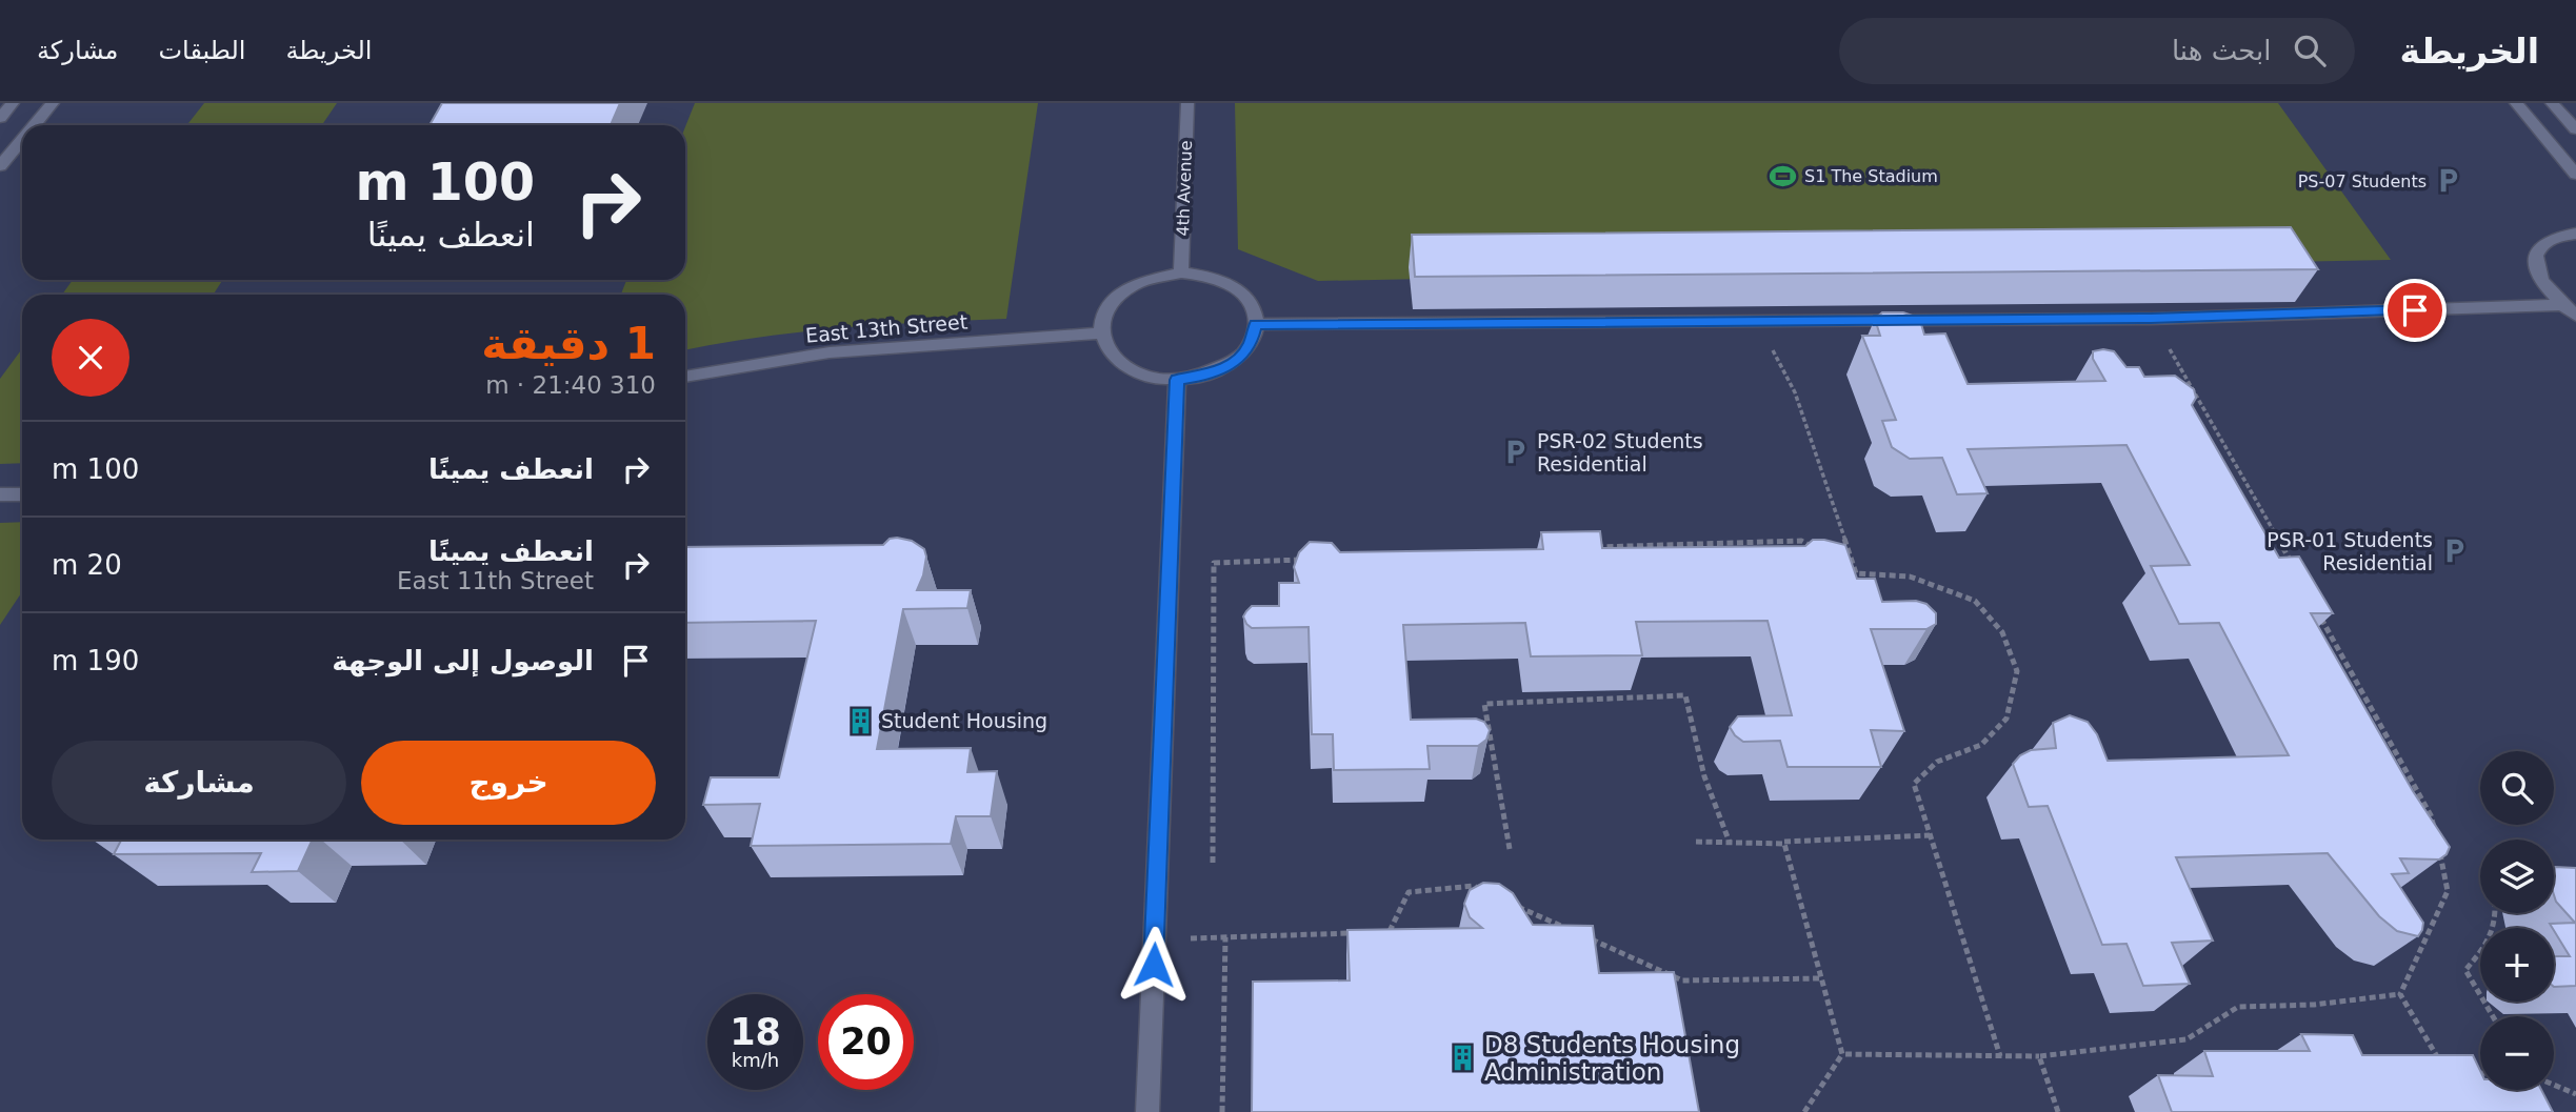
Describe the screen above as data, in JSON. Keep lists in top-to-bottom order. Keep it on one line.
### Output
{"streets":{"lane":["4th Avenue","East 13th Street"]},"crossings":[["4th Avenue","East 13th Street"]],"places":{"sports":["S1 The Stadium"],"parking":["PS-07 Students","PSR-02 Students Residential","PSR-01 Students Residential"],"building":["Student Housing","D8 Students Housing Administration"]},"page":{"header":"الخريطة","search":"ابحث هنا","nav":["الخريطة","الطبقات","مشاركة"],"turn":["100 m","انعطف يمينًا"],"heading":["1 دقيقة","310 m · 21:40"],"list":[{"name":"انعطف يمينًا","value":"100 m"},{"name":"انعطف يمينًا","note":"East 11th Street","value":"20 m"},{"name":"الوصول إلى الوجهة","value":"190 m"}],"buttons":["خروج","مشاركة"],"map_buttons":["+","−"],"speed":"18 km/h","limit":"20"}}
